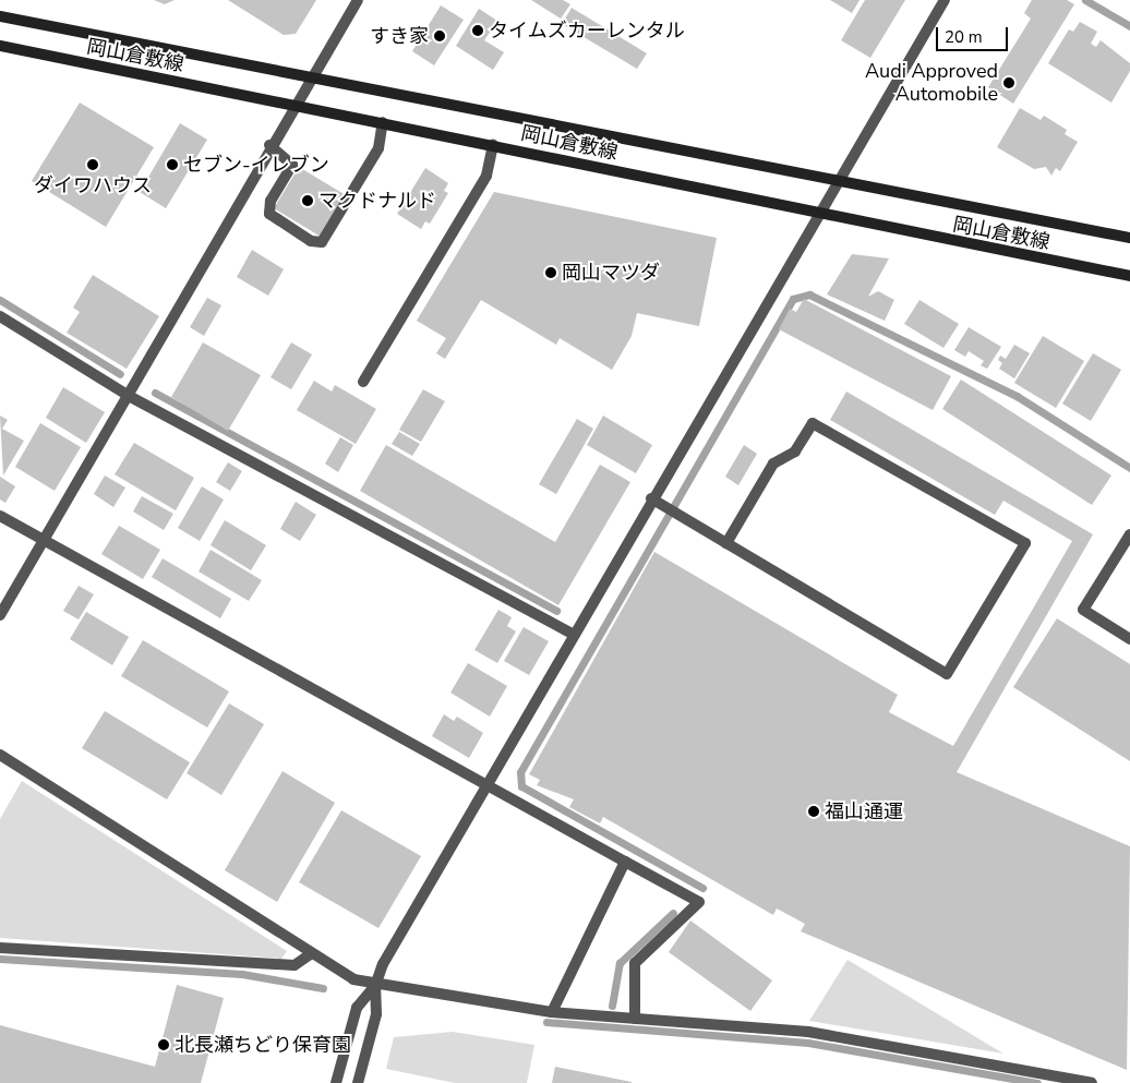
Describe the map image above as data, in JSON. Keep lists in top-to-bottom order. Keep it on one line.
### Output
{"streets":{"main road":["岡山倉敷線"]},"places":["タイムズカーレンタル","すき家","Audi Approved Automobile","ダイワハウス","セブン-イレブン","マクドナルド","岡山マツダ","福山通運","北長瀬ちどり保育園"],"scale_bar":"20 m"}
